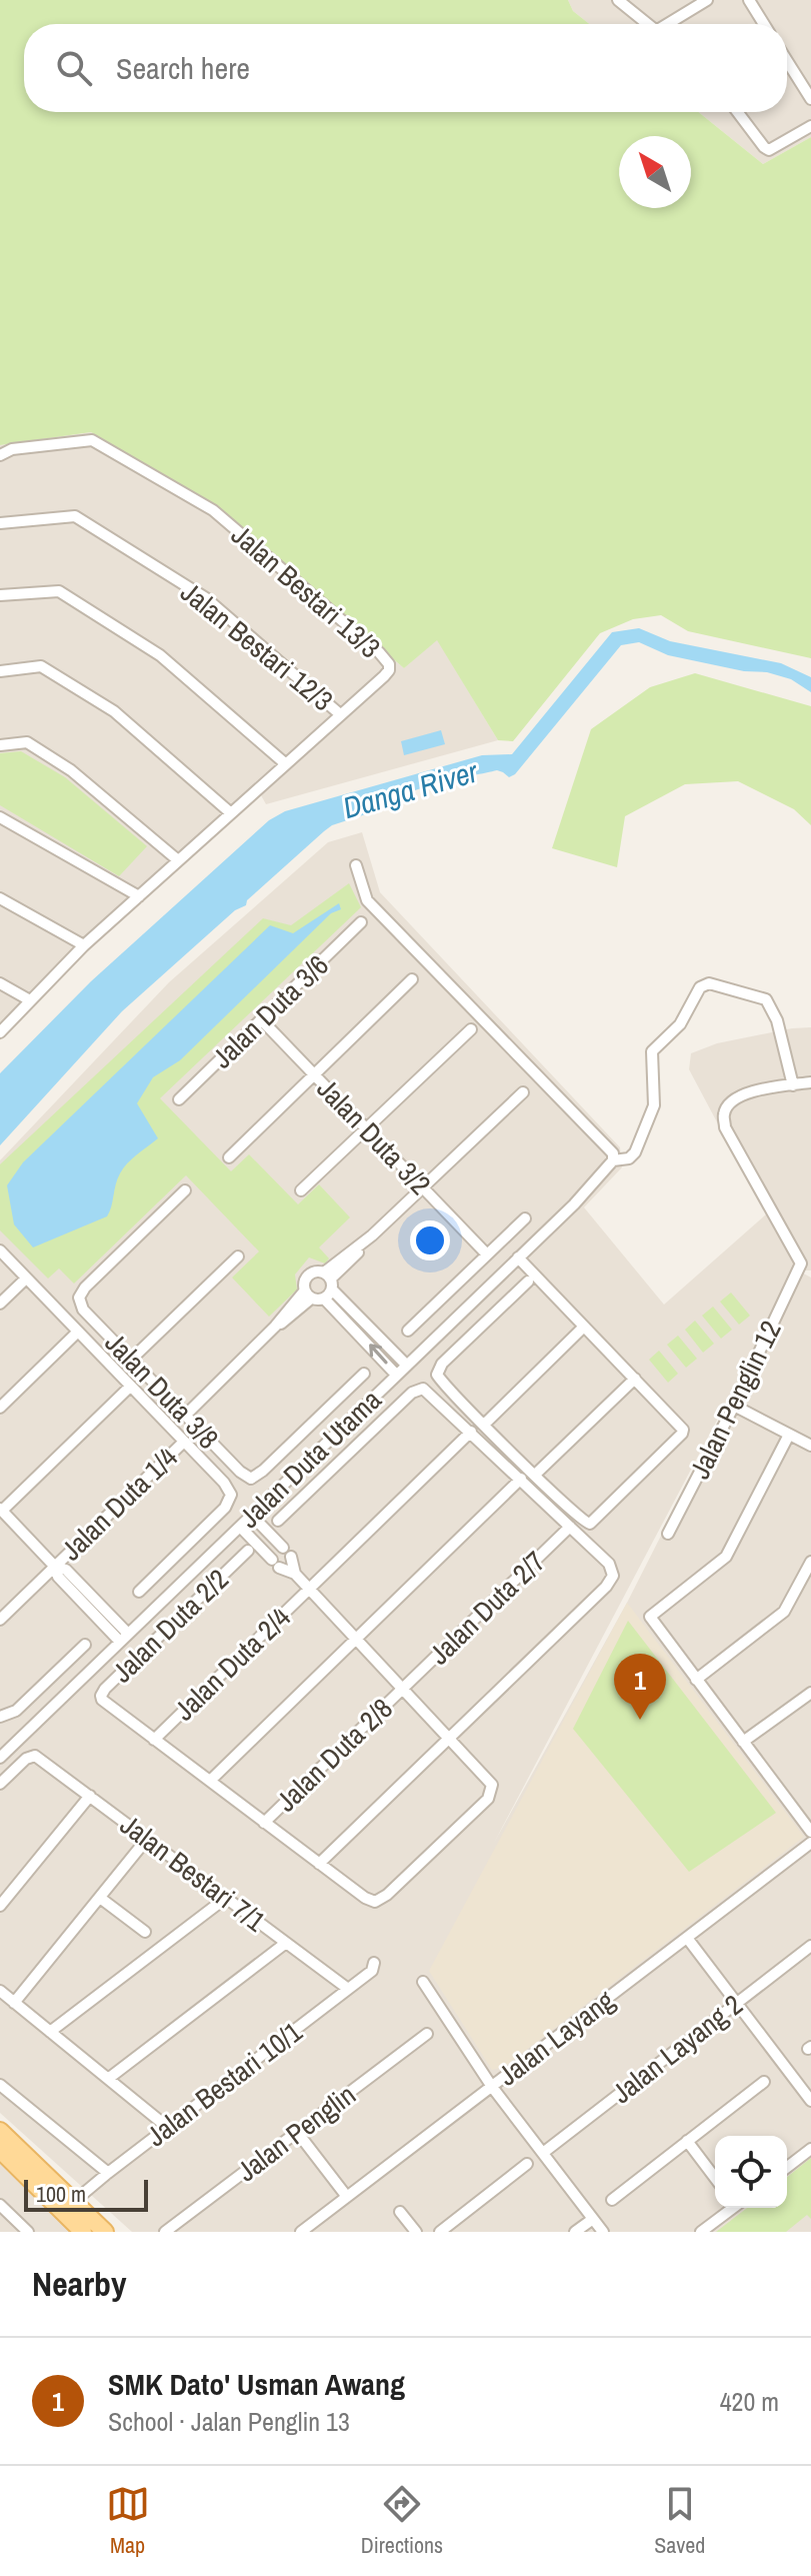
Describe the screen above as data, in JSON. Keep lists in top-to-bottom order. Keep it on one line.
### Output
{"streets":{"street":["Jalan Bestari 13/3","Jalan Bestari 12/3","Jalan Duta 3/6","Jalan Duta 3/2","Jalan Duta 3/8","Jalan Penglin 12","Jalan Duta Utama","Jalan Duta 1/4","Jalan Duta 2/7","Jalan Duta 2/2","Jalan Duta 2/4","Jalan Duta 2/8","Jalan Bestari 7/1","Jalan Layang","Jalan Layang 2","Jalan Bestari 10/1","Jalan Penglin"]},"crossings":[["Jalan Bestari 13/3","Jalan Bestari 12/3"],["Jalan Duta 3/6","Jalan Duta 3/2"],["Jalan Duta 2/7","Jalan Duta 2/8"],["Jalan Duta 2/2","Jalan Duta 2/4"],["Jalan Bestari 7/1","Jalan Bestari 10/1"]],"water":["Danga River"],"scale_bar":"100 m","north":"top left","page":{"search":"Search here","pins":"1","scale":"100 m","heading":"Nearby","list":[{"mark":"1","name":"SMK Dato' Usman Awang","note":"School · Jalan Penglin 13","value":"420 m"}],"nav":["Map","Directions","Saved"]}}
